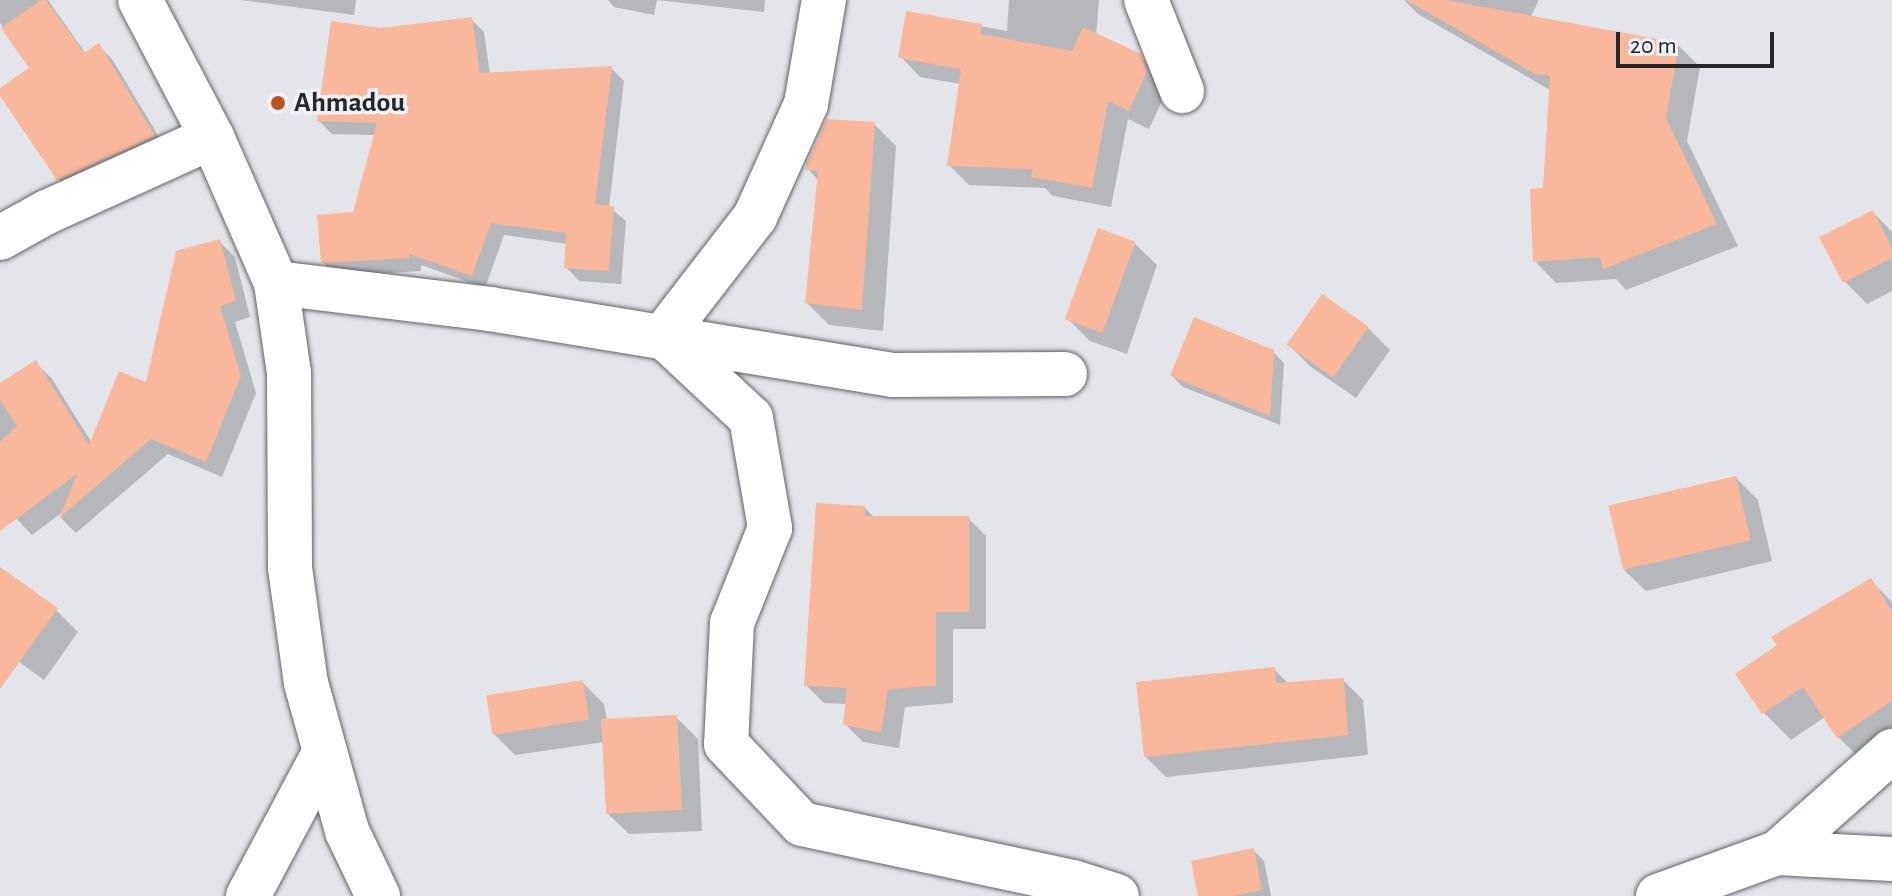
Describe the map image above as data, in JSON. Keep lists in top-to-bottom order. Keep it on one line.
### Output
{"places":["Ahmadou"],"scale_bar":"20 m"}
